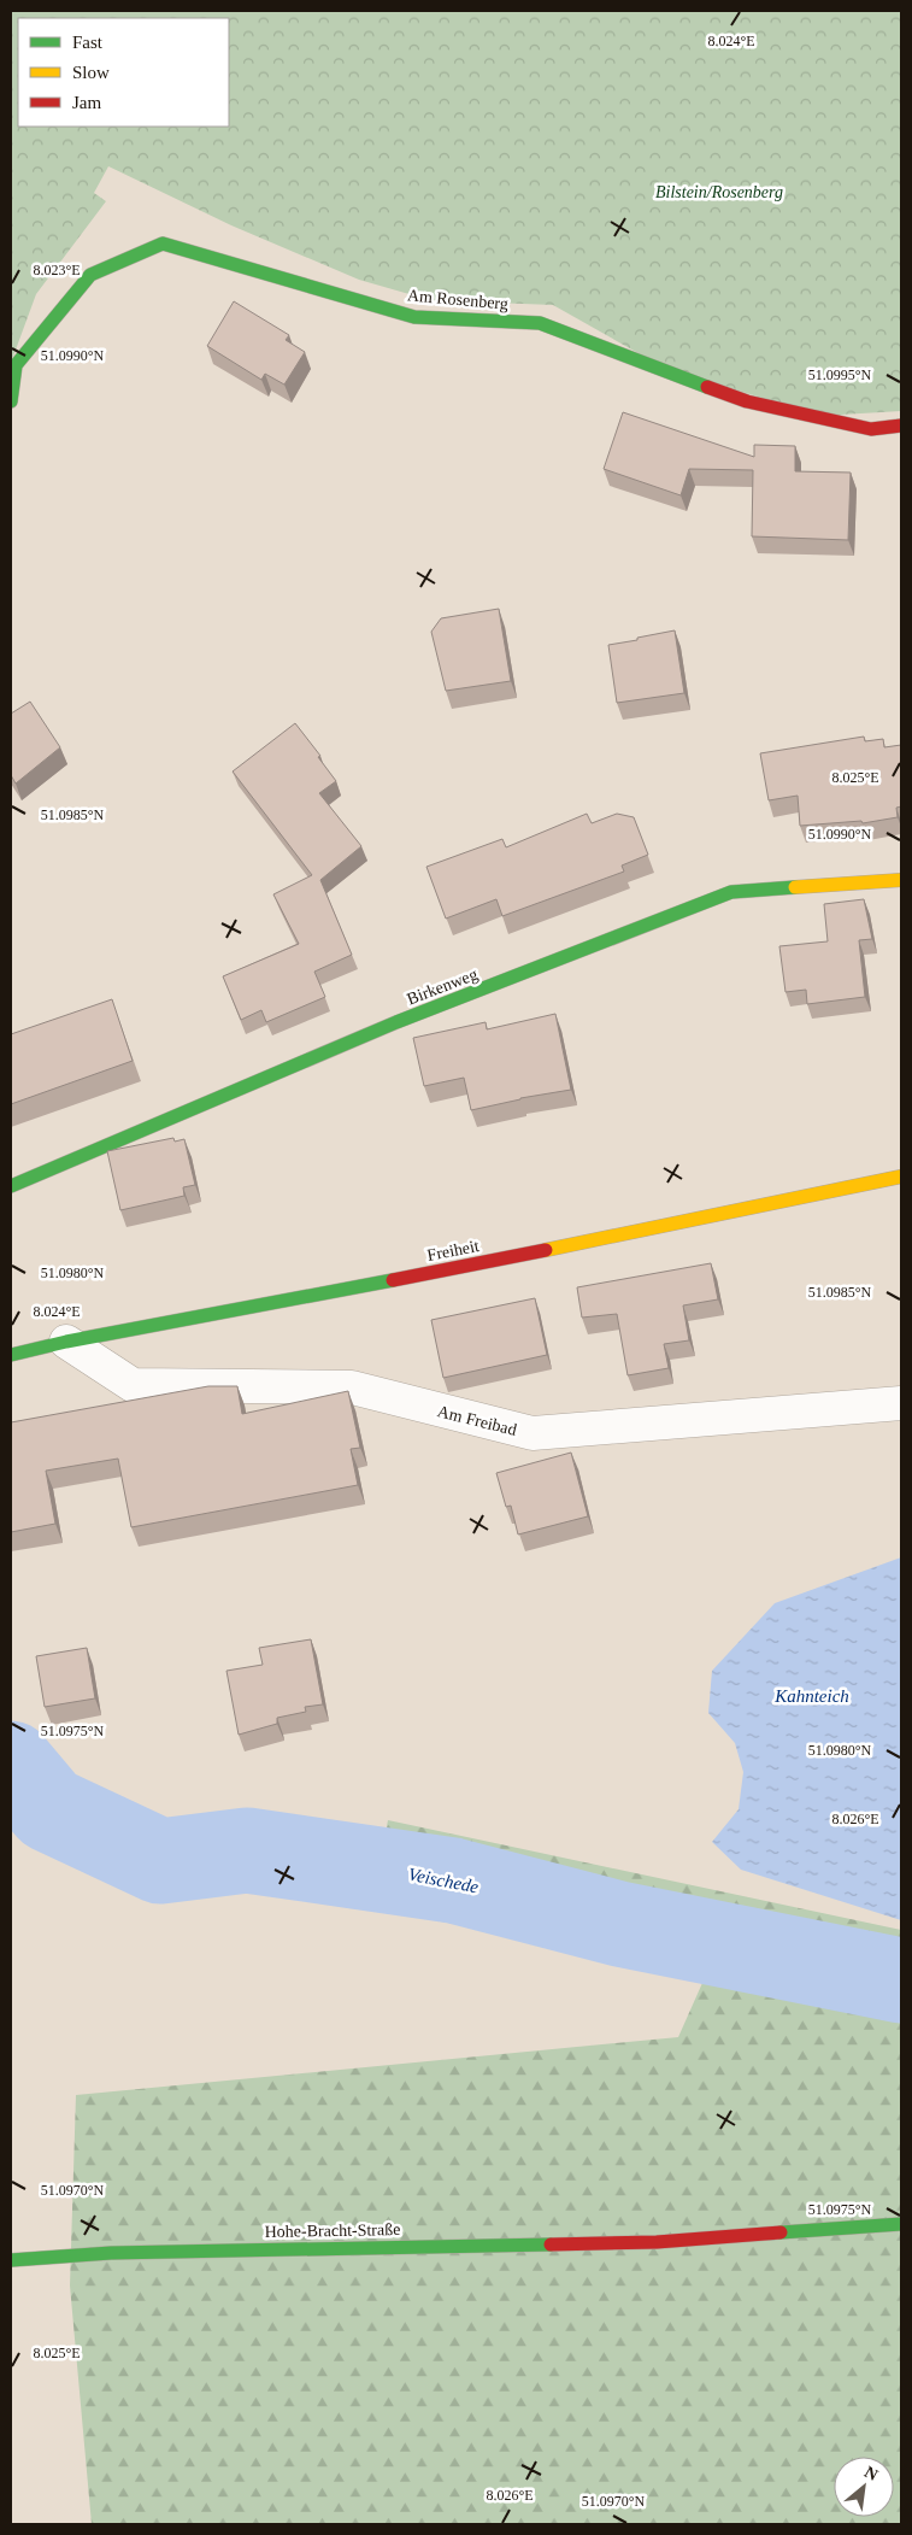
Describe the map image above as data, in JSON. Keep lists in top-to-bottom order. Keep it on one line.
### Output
{"streets":{"street":["Am Rosenberg","Birkenweg","Freiheit","Am Freibad","Hohe-Bracht-Straße"]},"crossings":[["Freiheit","Am Freibad"]],"water":["Kahnteich","Veischede"],"parks":["Bilstein/Rosenberg"],"legend":["Fast","Slow","Jam"],"north":"top right","coordinates":["8.024°E","8.023°E","51.0990°N","51.0995°N","8.025°E","51.0985°N","51.0980°N","51.0975°N","8.026°E","51.0970°N"]}
